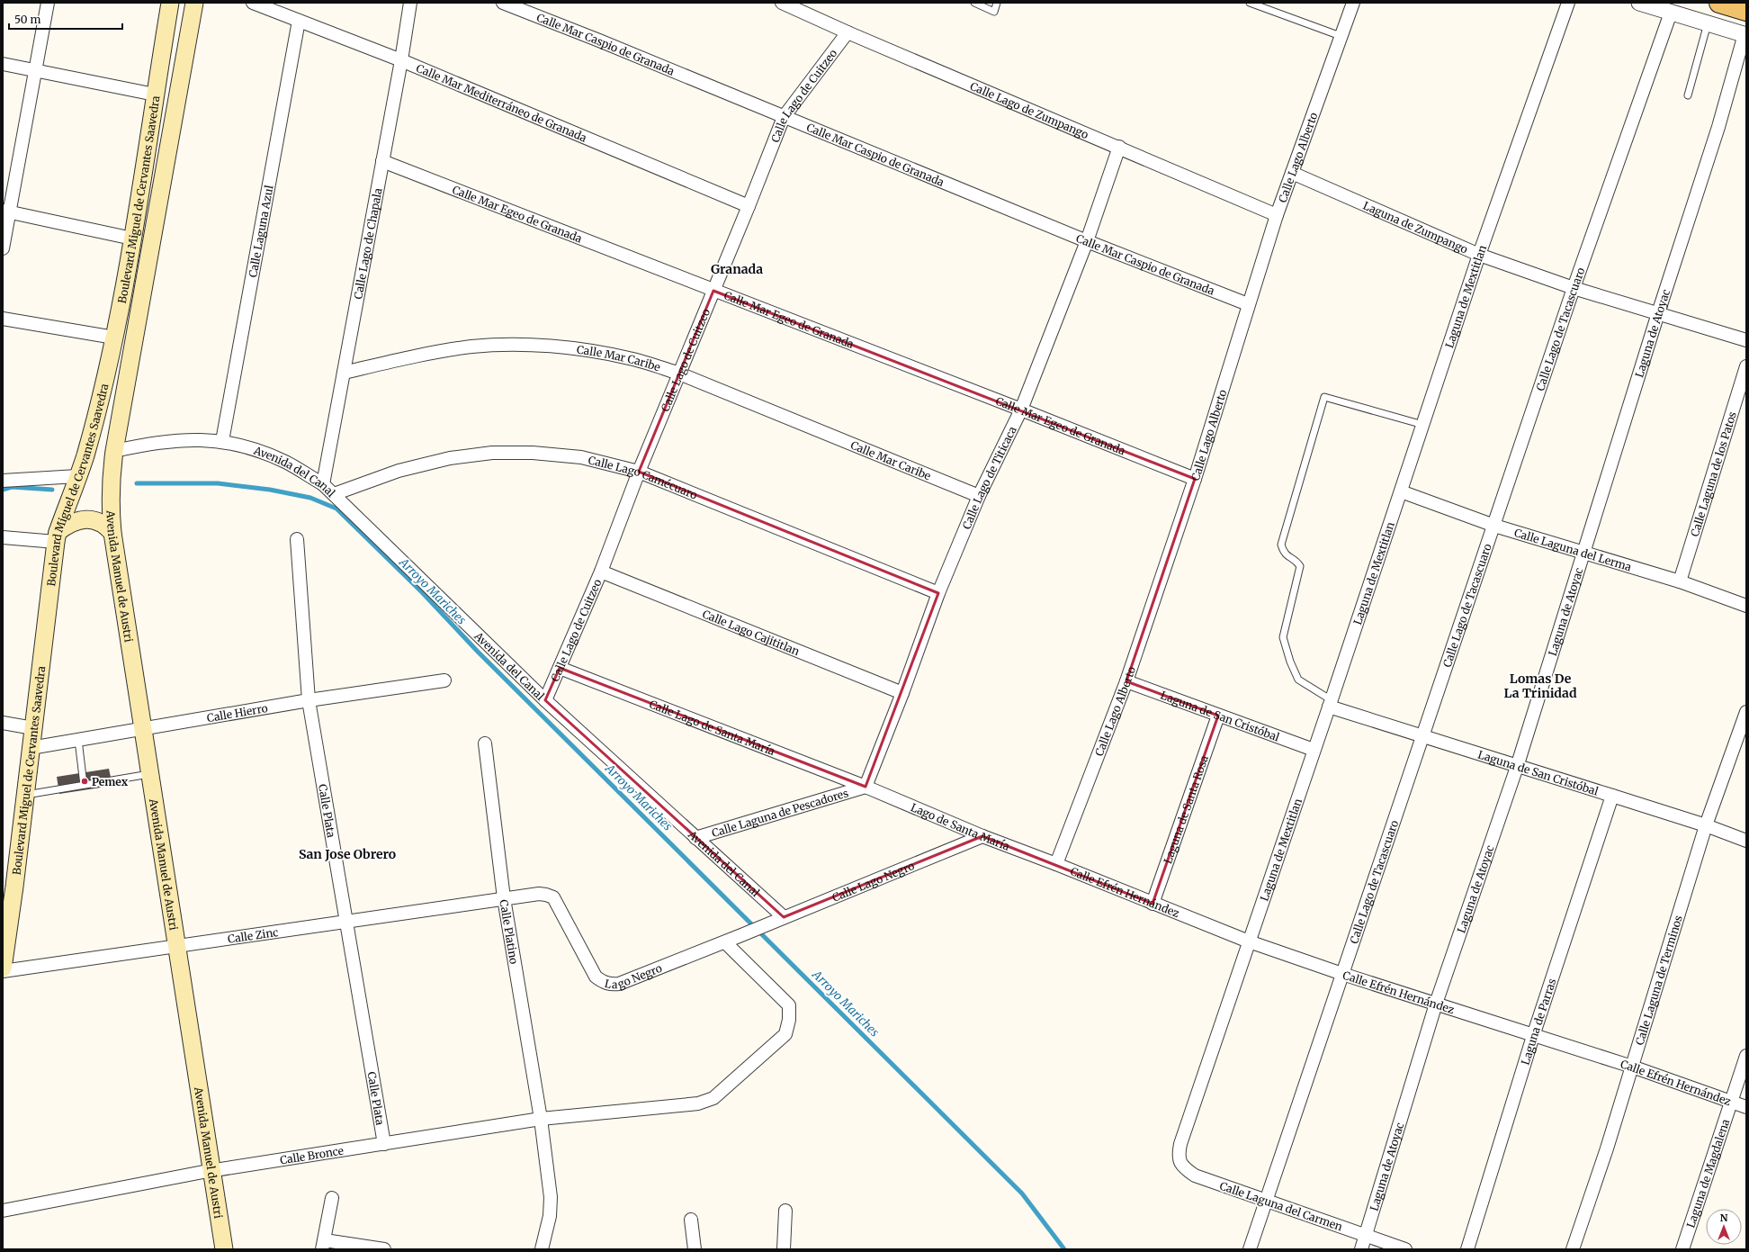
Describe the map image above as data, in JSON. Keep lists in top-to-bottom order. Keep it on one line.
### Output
{"streets":{"main road":["Boulevard Miguel de Cervantes Saavedra","Avenida Manuel de Austri"],"street":["Calle Mar Caspio de Granada","Calle Lago de Cuitzeo","Calle Mar Mediterráneo de Granada","Calle Lago de Zumpango","Calle Lago Alberto","Calle Mar Egeo de Granada","Laguna de Zumpango","Calle Laguna Azul","Calle Lago de Chapala","Laguna de Mextitlan","Calle Lago de Tacascuaro","Laguna de Atoyac","Calle Mar Caribe","Avenida del Canal","Calle Laguna de los Patos","Calle Lago de Titicaca","Calle Lago Camécuaro","Calle Laguna del Lerma","Calle Lago Cajititlan","Calle Hierro","Laguna de San Cristóbal","Calle Lago de Santa María","Laguna de Santa Rosa","Calle Plata","Calle Laguna de Pescadores","Lago de Santa María","Calle Lago Negro","Calle Efrén Hernández","Calle Platino","Calle Zinc","Lago Negro","Calle Laguna de Terminos","Laguna de Parras","Calle Bronce","Laguna de Magdalena","Calle Laguna del Carmen"]},"crossings":[["Calle Mar Caspio de Granada","Calle Lago de Cuitzeo"],["Calle Mar Caspio de Granada","Calle Lago Alberto"],["Calle Mar Caspio de Granada","Calle Lago de Titicaca"],["Calle Lago de Cuitzeo","Calle Mar Mediterráneo de Granada"],["Calle Lago de Cuitzeo","Calle Lago de Zumpango"],["Calle Lago de Cuitzeo","Calle Mar Egeo de Granada"],["Calle Lago de Cuitzeo","Calle Mar Caribe"],["Calle Lago de Cuitzeo","Avenida del Canal"],["Calle Lago de Cuitzeo","Calle Lago Camécuaro"],["Calle Lago de Cuitzeo","Calle Lago Cajititlan"],["Calle Lago de Cuitzeo","Calle Lago de Santa María"],["Calle Mar Mediterráneo de Granada","Calle Laguna Azul"],["Calle Mar Mediterráneo de Granada","Calle Lago de Chapala"],["Calle Lago de Zumpango","Calle Lago Alberto"],["Calle Lago de Zumpango","Calle Lago de Titicaca"],["Calle Lago Alberto","Calle Mar Egeo de Granada"],["Calle Lago Alberto","Laguna de Zumpango"],["Calle Lago Alberto","Laguna de San Cristóbal"],["Calle Lago Alberto","Lago de Santa María"],["Calle Lago Alberto","Calle Efrén Hernández"],["Boulevard Miguel de Cervantes Saavedra","Avenida del Canal"],["Boulevard Miguel de Cervantes Saavedra","Avenida Manuel de Austri"],["Boulevard Miguel de Cervantes Saavedra","Calle Hierro"],["Calle Mar Egeo de Granada","Calle Lago de Chapala"],["Calle Mar Egeo de Granada","Calle Lago de Titicaca"],["Laguna de Zumpango","Laguna de Mextitlan"],["Laguna de Zumpango","Calle Lago de Tacascuaro"],["Laguna de Zumpango","Laguna de Atoyac"],["Calle Laguna Azul","Avenida del Canal"],["Calle Lago de Chapala","Calle Mar Caribe"],["Calle Lago de Chapala","Avenida del Canal"],["Laguna de Mextitlan","Calle Laguna del Lerma"],["Laguna de Mextitlan","Laguna de San Cristóbal"],["Laguna de Mextitlan","Calle Efrén Hernández"],["Laguna de Mextitlan","Calle Laguna del Carmen"],["Calle Lago de Tacascuaro","Calle Laguna del Lerma"],["Calle Lago de Tacascuaro","Laguna de San Cristóbal"],["Calle Lago de Tacascuaro","Calle Efrén Hernández"],["Calle Lago de Tacascuaro","Calle Laguna del Carmen"],["Laguna de Atoyac","Calle Laguna del Lerma"],["Laguna de Atoyac","Laguna de San Cristóbal"],["Laguna de Atoyac","Calle Efrén Hernández"],["Laguna de Atoyac","Calle Laguna del Carmen"],["Calle Mar Caribe","Calle Lago de Titicaca"],["Avenida del Canal","Calle Lago Camécuaro"],["Avenida del Canal","Calle Laguna de Pescadores"],["Avenida del Canal","Calle Lago Negro"],["Calle Laguna de los Patos","Calle Laguna del Lerma"],["Calle Lago de Titicaca","Calle Lago Camécuaro"],["Calle Lago de Titicaca","Calle Lago Cajititlan"],["Calle Lago de Titicaca","Calle Lago de Santa María"],["Calle Lago de Titicaca","Calle Laguna de Pescadores"],["Calle Lago de Titicaca","Lago de Santa María"],["Avenida Manuel de Austri","Calle Hierro"],["Avenida Manuel de Austri","Calle Zinc"],["Avenida Manuel de Austri","Calle Bronce"],["Calle Hierro","Calle Plata"],["Laguna de San Cristóbal","Laguna de Santa Rosa"],["Laguna de San Cristóbal","Calle Laguna de Terminos"],["Laguna de San Cristóbal","Laguna de Parras"],["Calle Lago de Santa María","Calle Laguna de Pescadores"],["Calle Lago de Santa María","Lago de Santa María"],["Laguna de Santa Rosa","Calle Efrén Hernández"],["Calle Plata","Calle Zinc"],["Calle Plata","Calle Bronce"],["Calle Laguna de Pescadores","Lago de Santa María"],["Lago de Santa María","Calle Lago Negro"],["Lago de Santa María","Calle Efrén Hernández"],["Calle Lago Negro","Lago Negro"],["Calle Efrén Hernández","Calle Laguna de Terminos"],["Calle Efrén Hernández","Laguna de Parras"],["Calle Efrén Hernández","Laguna de Magdalena"],["Calle Platino","Calle Zinc"],["Calle Platino","Lago Negro"],["Calle Platino","Calle Bronce"],["Calle Zinc","Lago Negro"],["Lago Negro","Calle Bronce"]],"districts":["Granada","Lomas De La Trinidad","San Jose Obrero"],"water":["Arroyo Mariches"],"places":["Pemex"],"scale_bar":"50 m","north":"top"}
